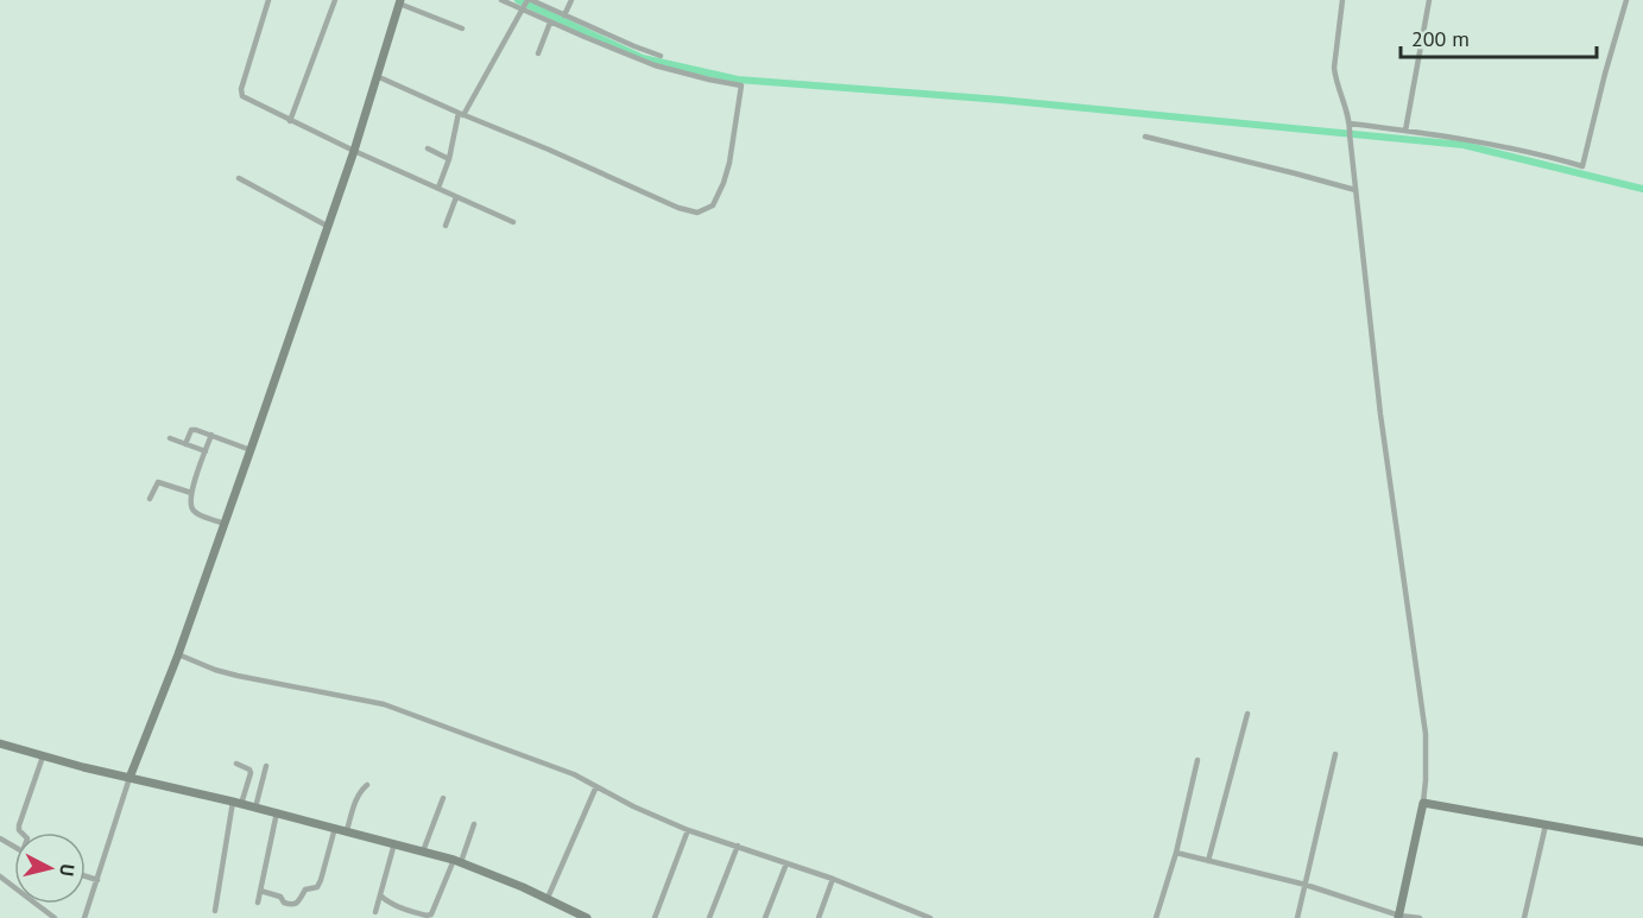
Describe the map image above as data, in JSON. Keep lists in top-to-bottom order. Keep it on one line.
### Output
{"scale_bar":"200 m","north":"right"}
